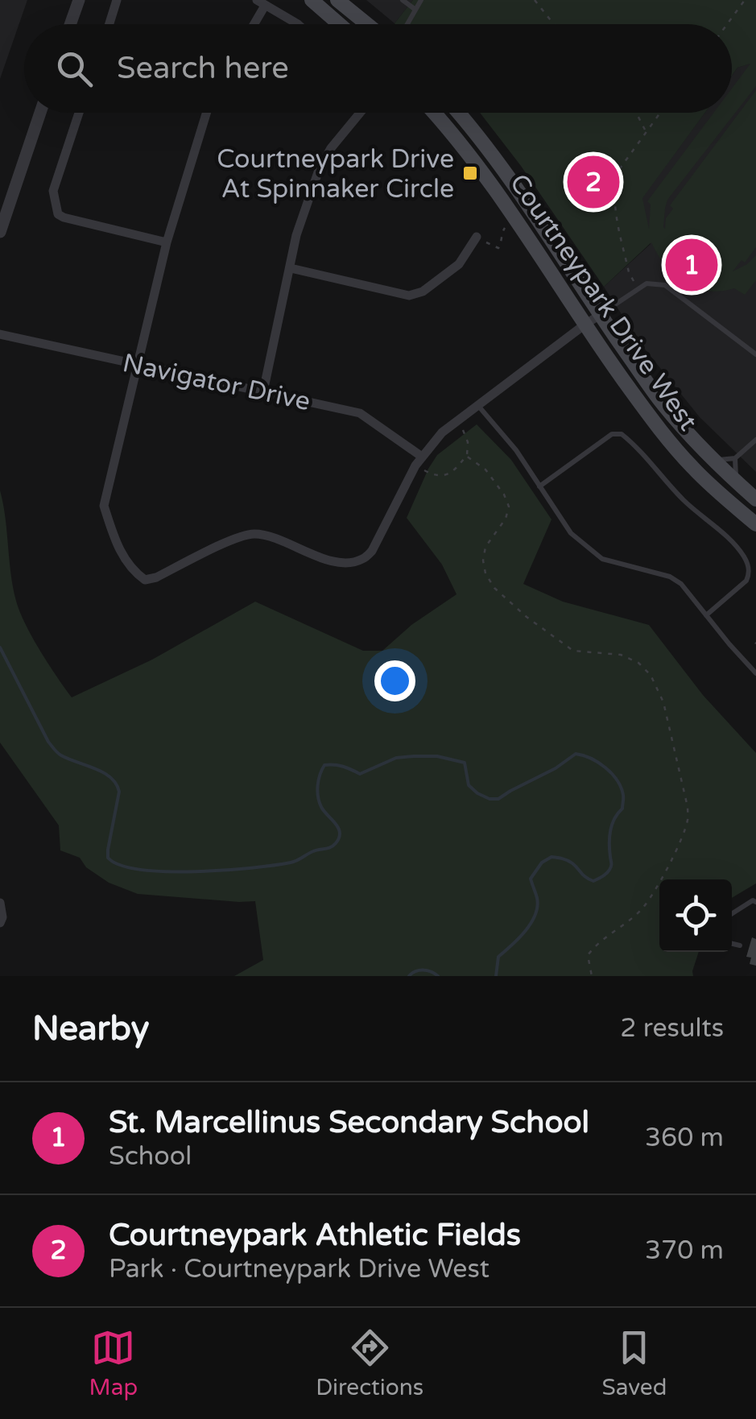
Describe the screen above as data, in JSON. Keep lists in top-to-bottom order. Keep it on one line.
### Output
{"streets":{"main road":["Courtneypark Drive West"],"street":["Navigator Drive"]},"places":{"transit":["Courtneypark Drive At Spinnaker Circle"]},"page":{"search":"Search here","pins":["2","1"],"heading":["Nearby","2 results"],"list":[{"mark":"1","name":"St. Marcellinus Secondary School","note":"School","value":"360 m"},{"mark":"2","name":"Courtneypark Athletic Fields","note":"Park · Courtneypark Drive West","value":"370 m"}],"nav":["Map","Directions","Saved"]}}
